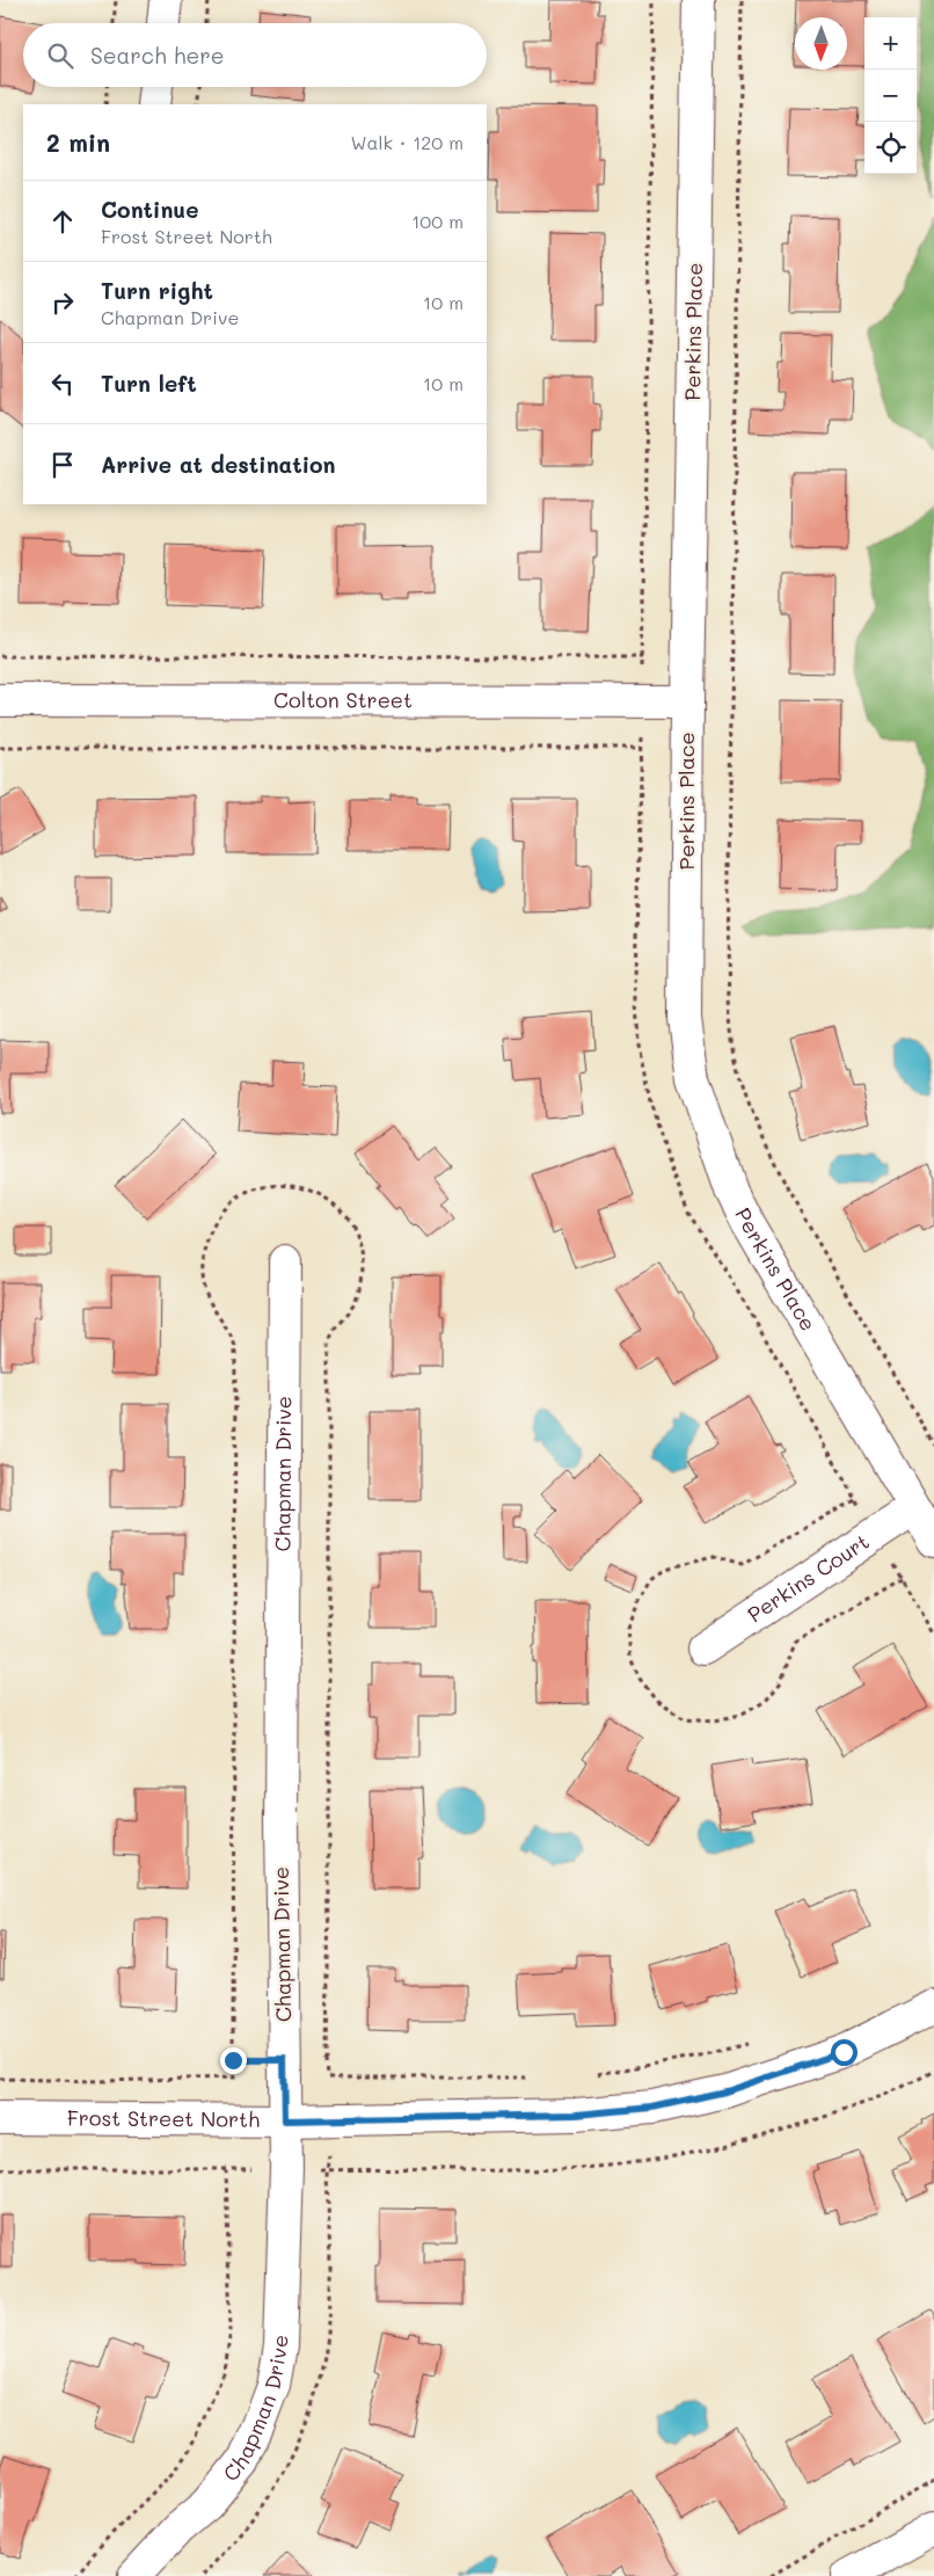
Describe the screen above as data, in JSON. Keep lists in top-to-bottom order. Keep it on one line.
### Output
{"streets":{"street":["Perkins Place","Colton Street","Chapman Drive","Perkins Court","Frost Street North"]},"crossings":[["Perkins Place","Colton Street"],["Perkins Place","Perkins Court"],["Chapman Drive","Frost Street North"]],"north":"bottom","page":{"map_buttons":["+","−"],"search":"Search here","heading":["2 min","Walk · 120 m"],"list":[["Continue","Frost Street North","100 m"],["Turn right","Chapman Drive","10 m"],["Turn left","10 m"],"Arrive at destination"]}}
